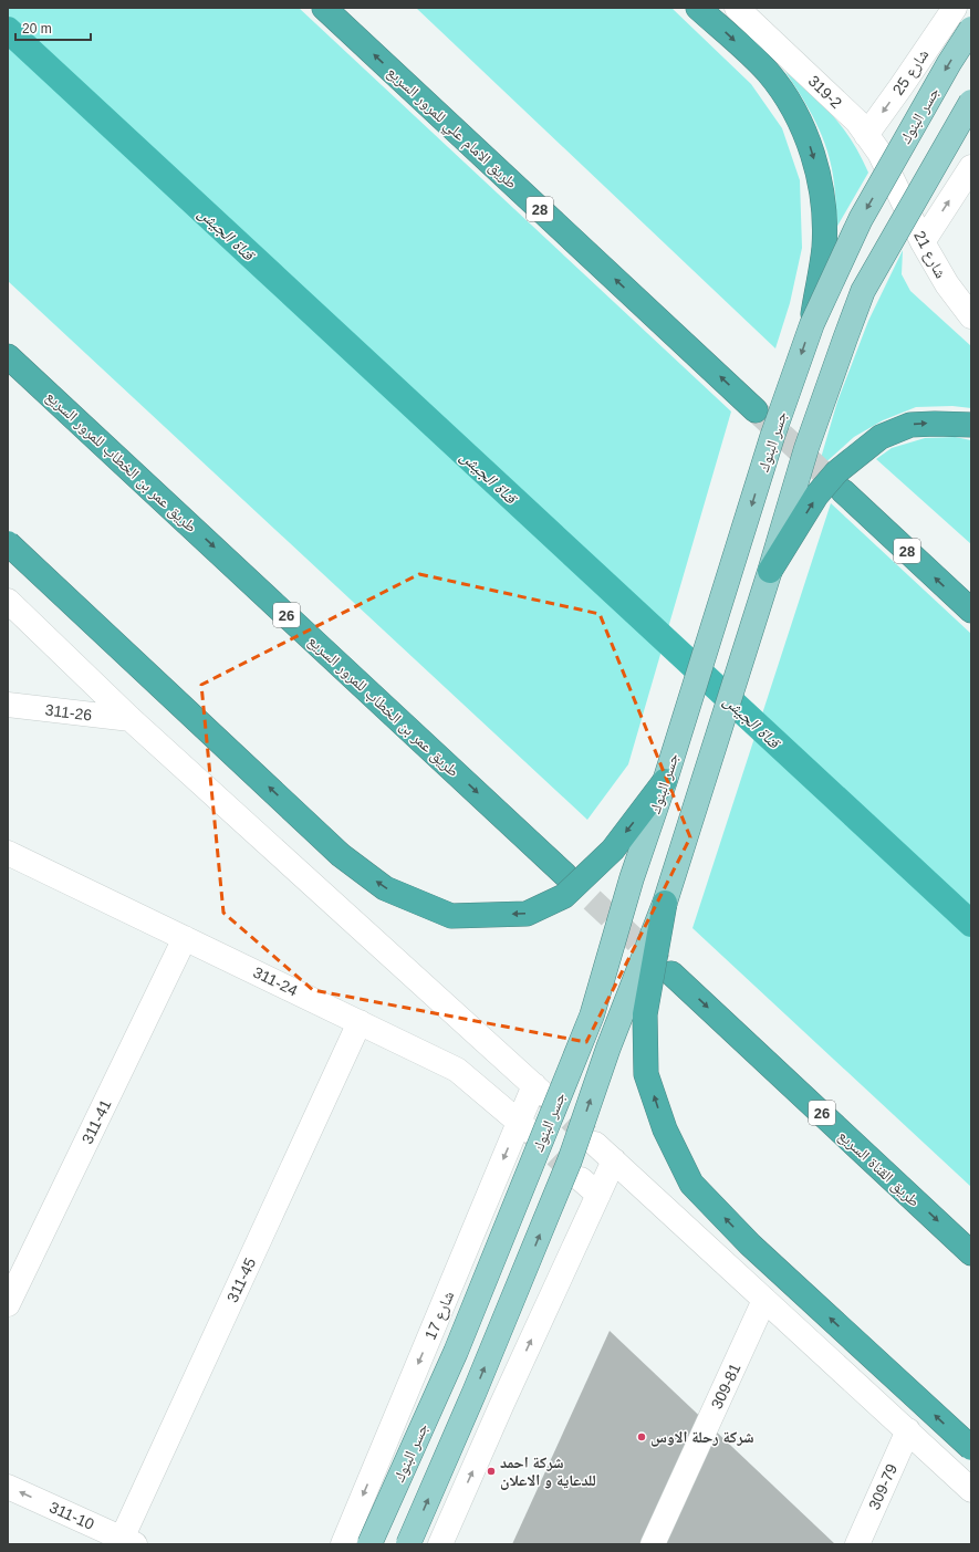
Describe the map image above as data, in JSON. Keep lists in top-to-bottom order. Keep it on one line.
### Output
{"streets":{"highway":["طريق الامام علي للمرور السريع","28","طريق عمر بن الخطاب للمرور السريع","26","طريق القناة السريع"],"main road":["جسر البنوك"],"street":["شارع 25","319-2","شارع 21","311-26","311-24","311-41","311-45","شارع 17","309-81","309-79","311-10"]},"crossings":[["شارع 25","319-2"],["319-2","شارع 21"],["311-26","شارع 17"],["311-24","311-41"],["311-24","311-45"],["311-24","شارع 17"],["311-45","311-10"]],"one_way":["شارع 25","طريق الامام علي للمرور السريع","طريق عمر بن الخطاب للمرور السريع","طريق القناة السريع","311-10"],"water":["قناة الجيش"],"places":["شركة رحلة الاوس","شركة احمد للدعاية و الاعلان"],"scale_bar":"20 m"}
